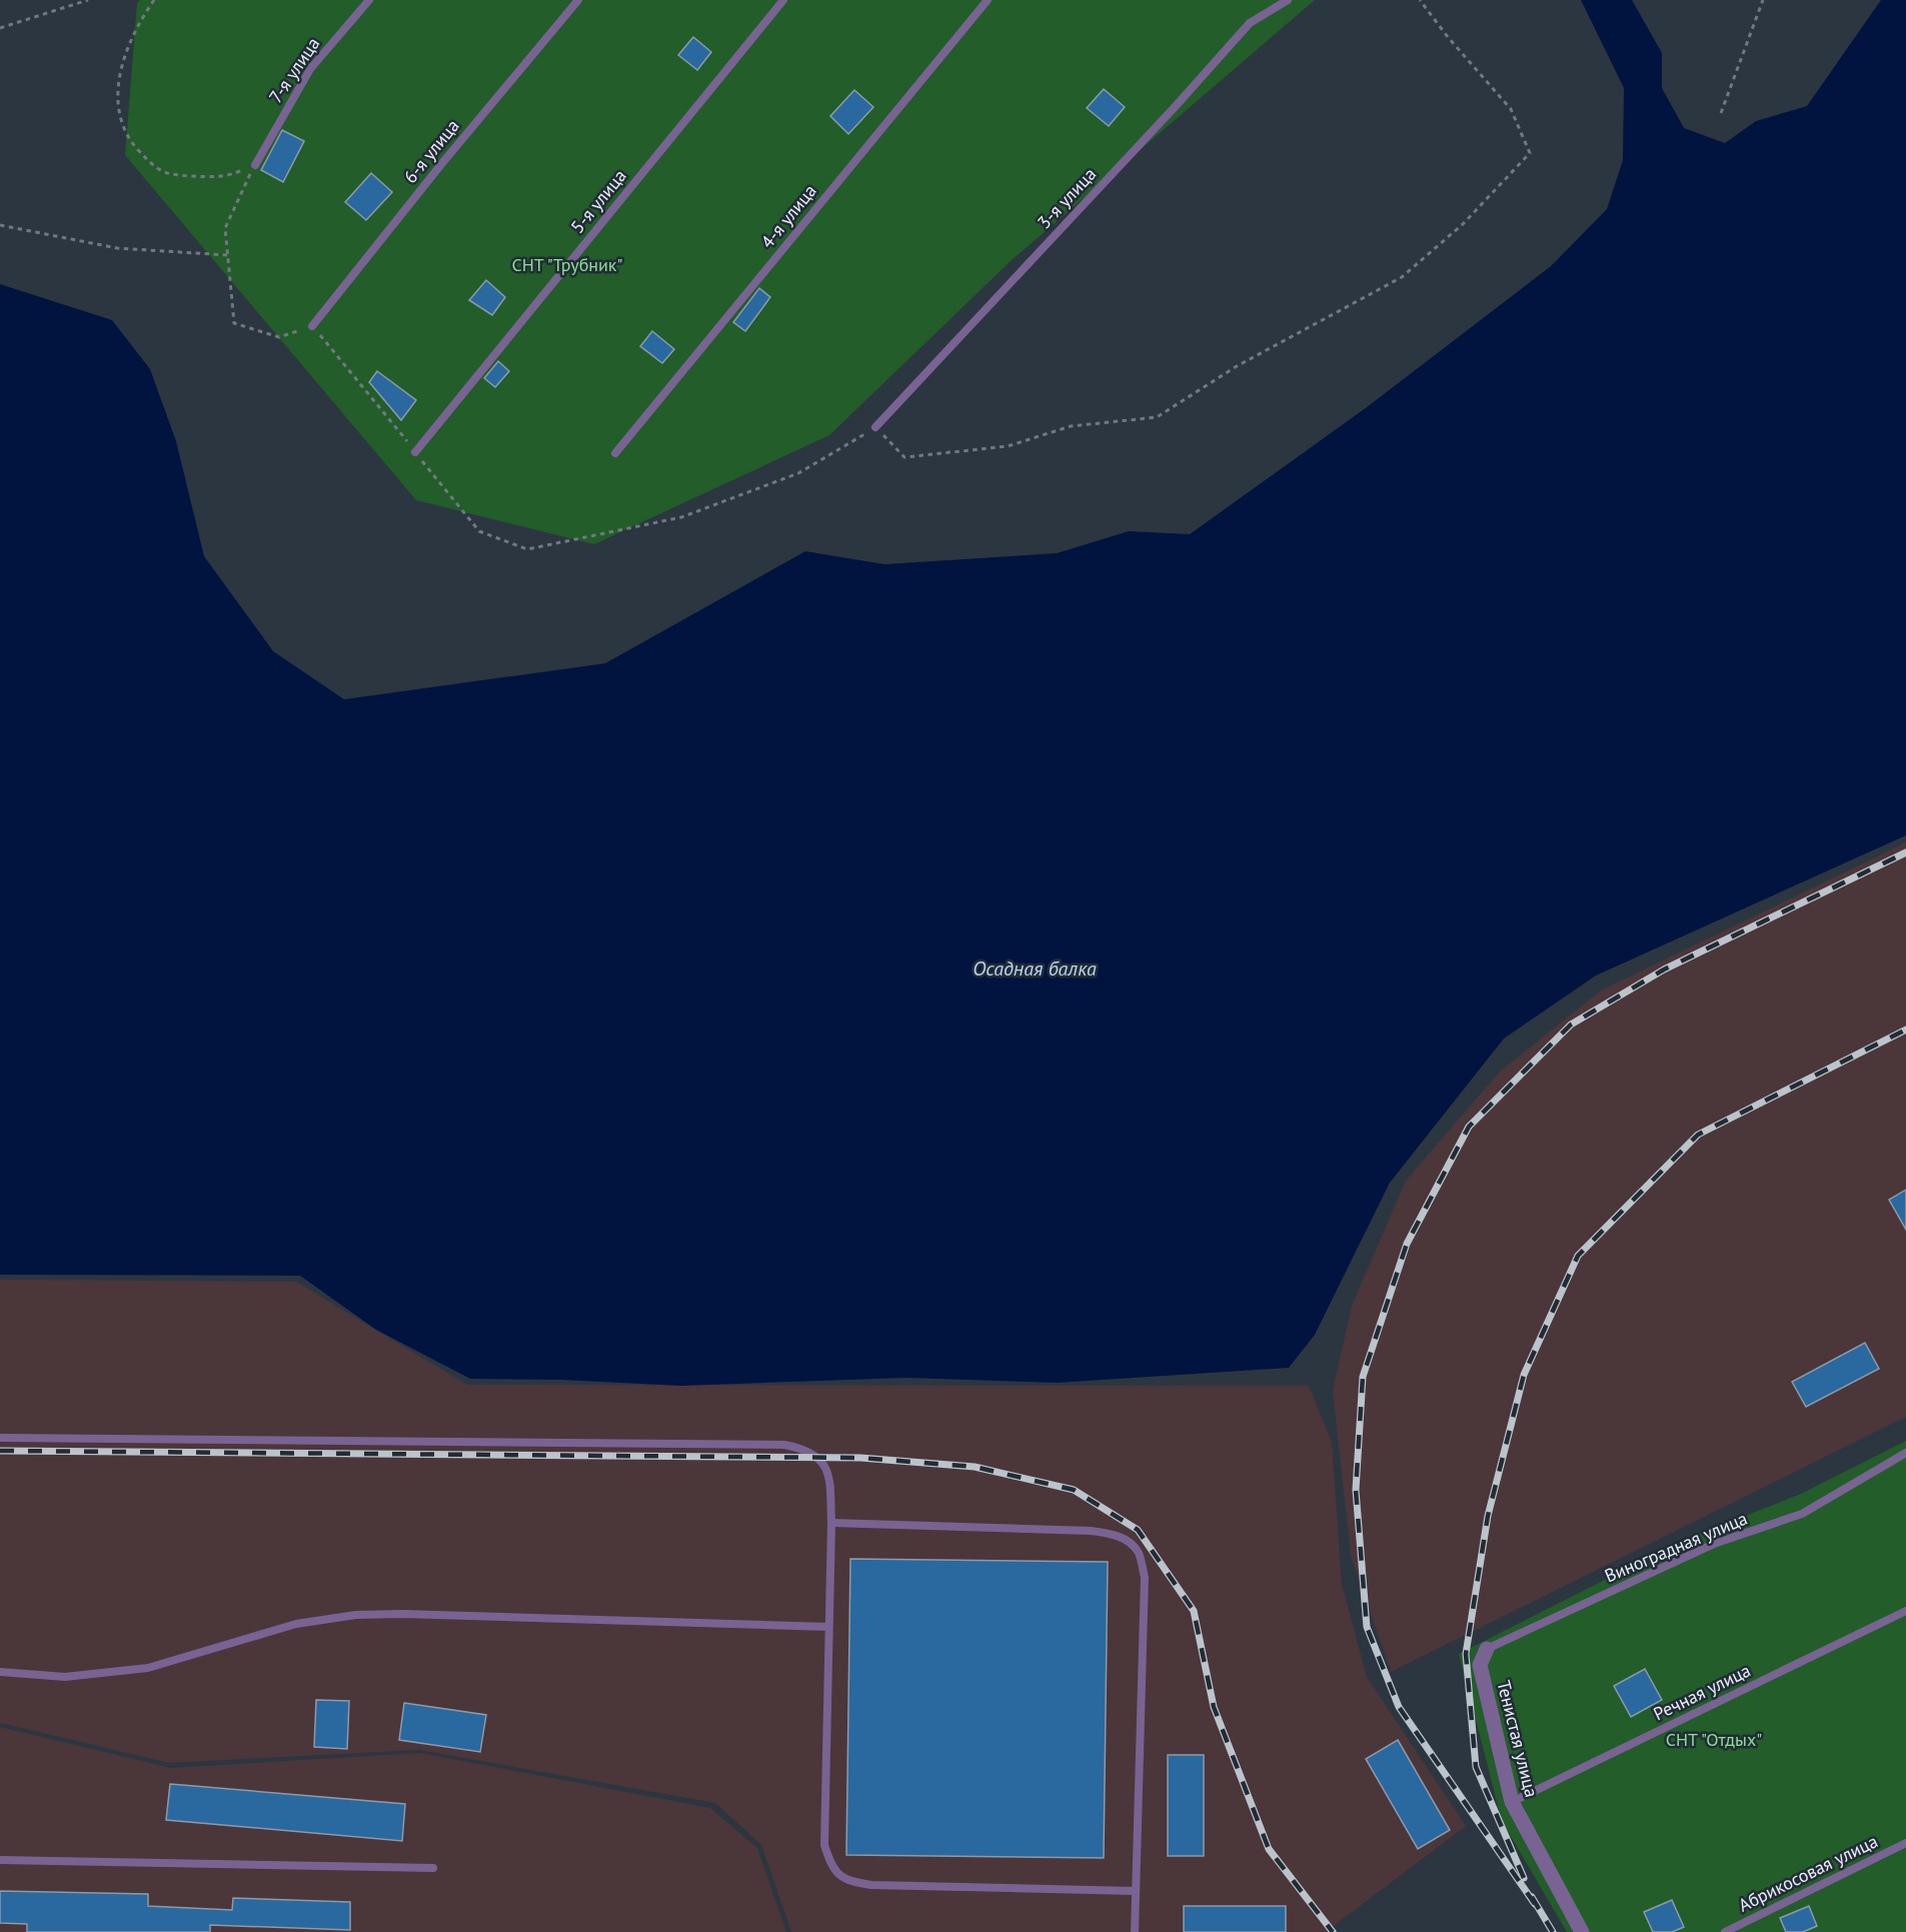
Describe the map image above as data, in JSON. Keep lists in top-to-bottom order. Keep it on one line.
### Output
{"streets":{"street":["Тенистая улица"],"lane":["7-я улица","6-я улица","3-я улица","5-я улица","4-я улица","Виноградная улица","Речная улица","Абрикосовая улица"]},"crossings":[["Виноградная улица","Тенистая улица"],["Речная улица","Тенистая улица"]],"water":["Осадная балка"],"parks":["СНТ \"Трубник\"","СНТ \"Отдых\""]}
